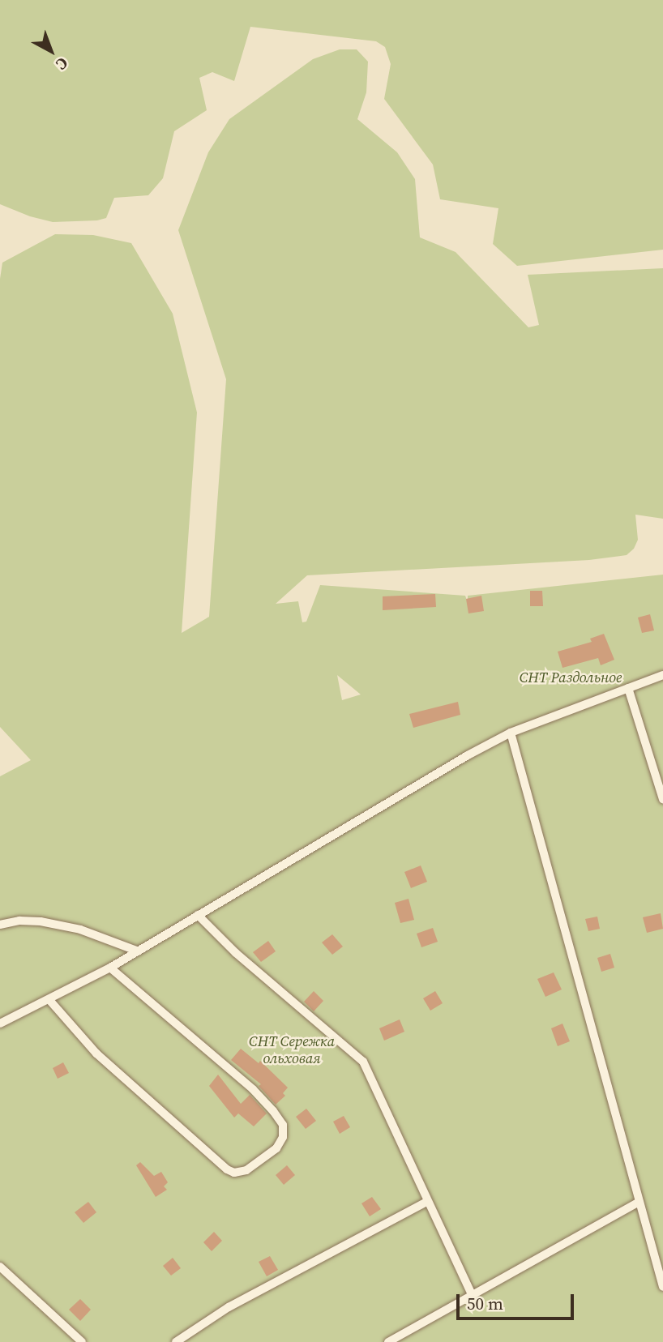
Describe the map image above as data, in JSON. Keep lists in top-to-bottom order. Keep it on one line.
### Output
{"parks":["СНТ Раздольное","СНТ Сережка ольховая"],"scale_bar":"50 m","north":"bottom right"}
